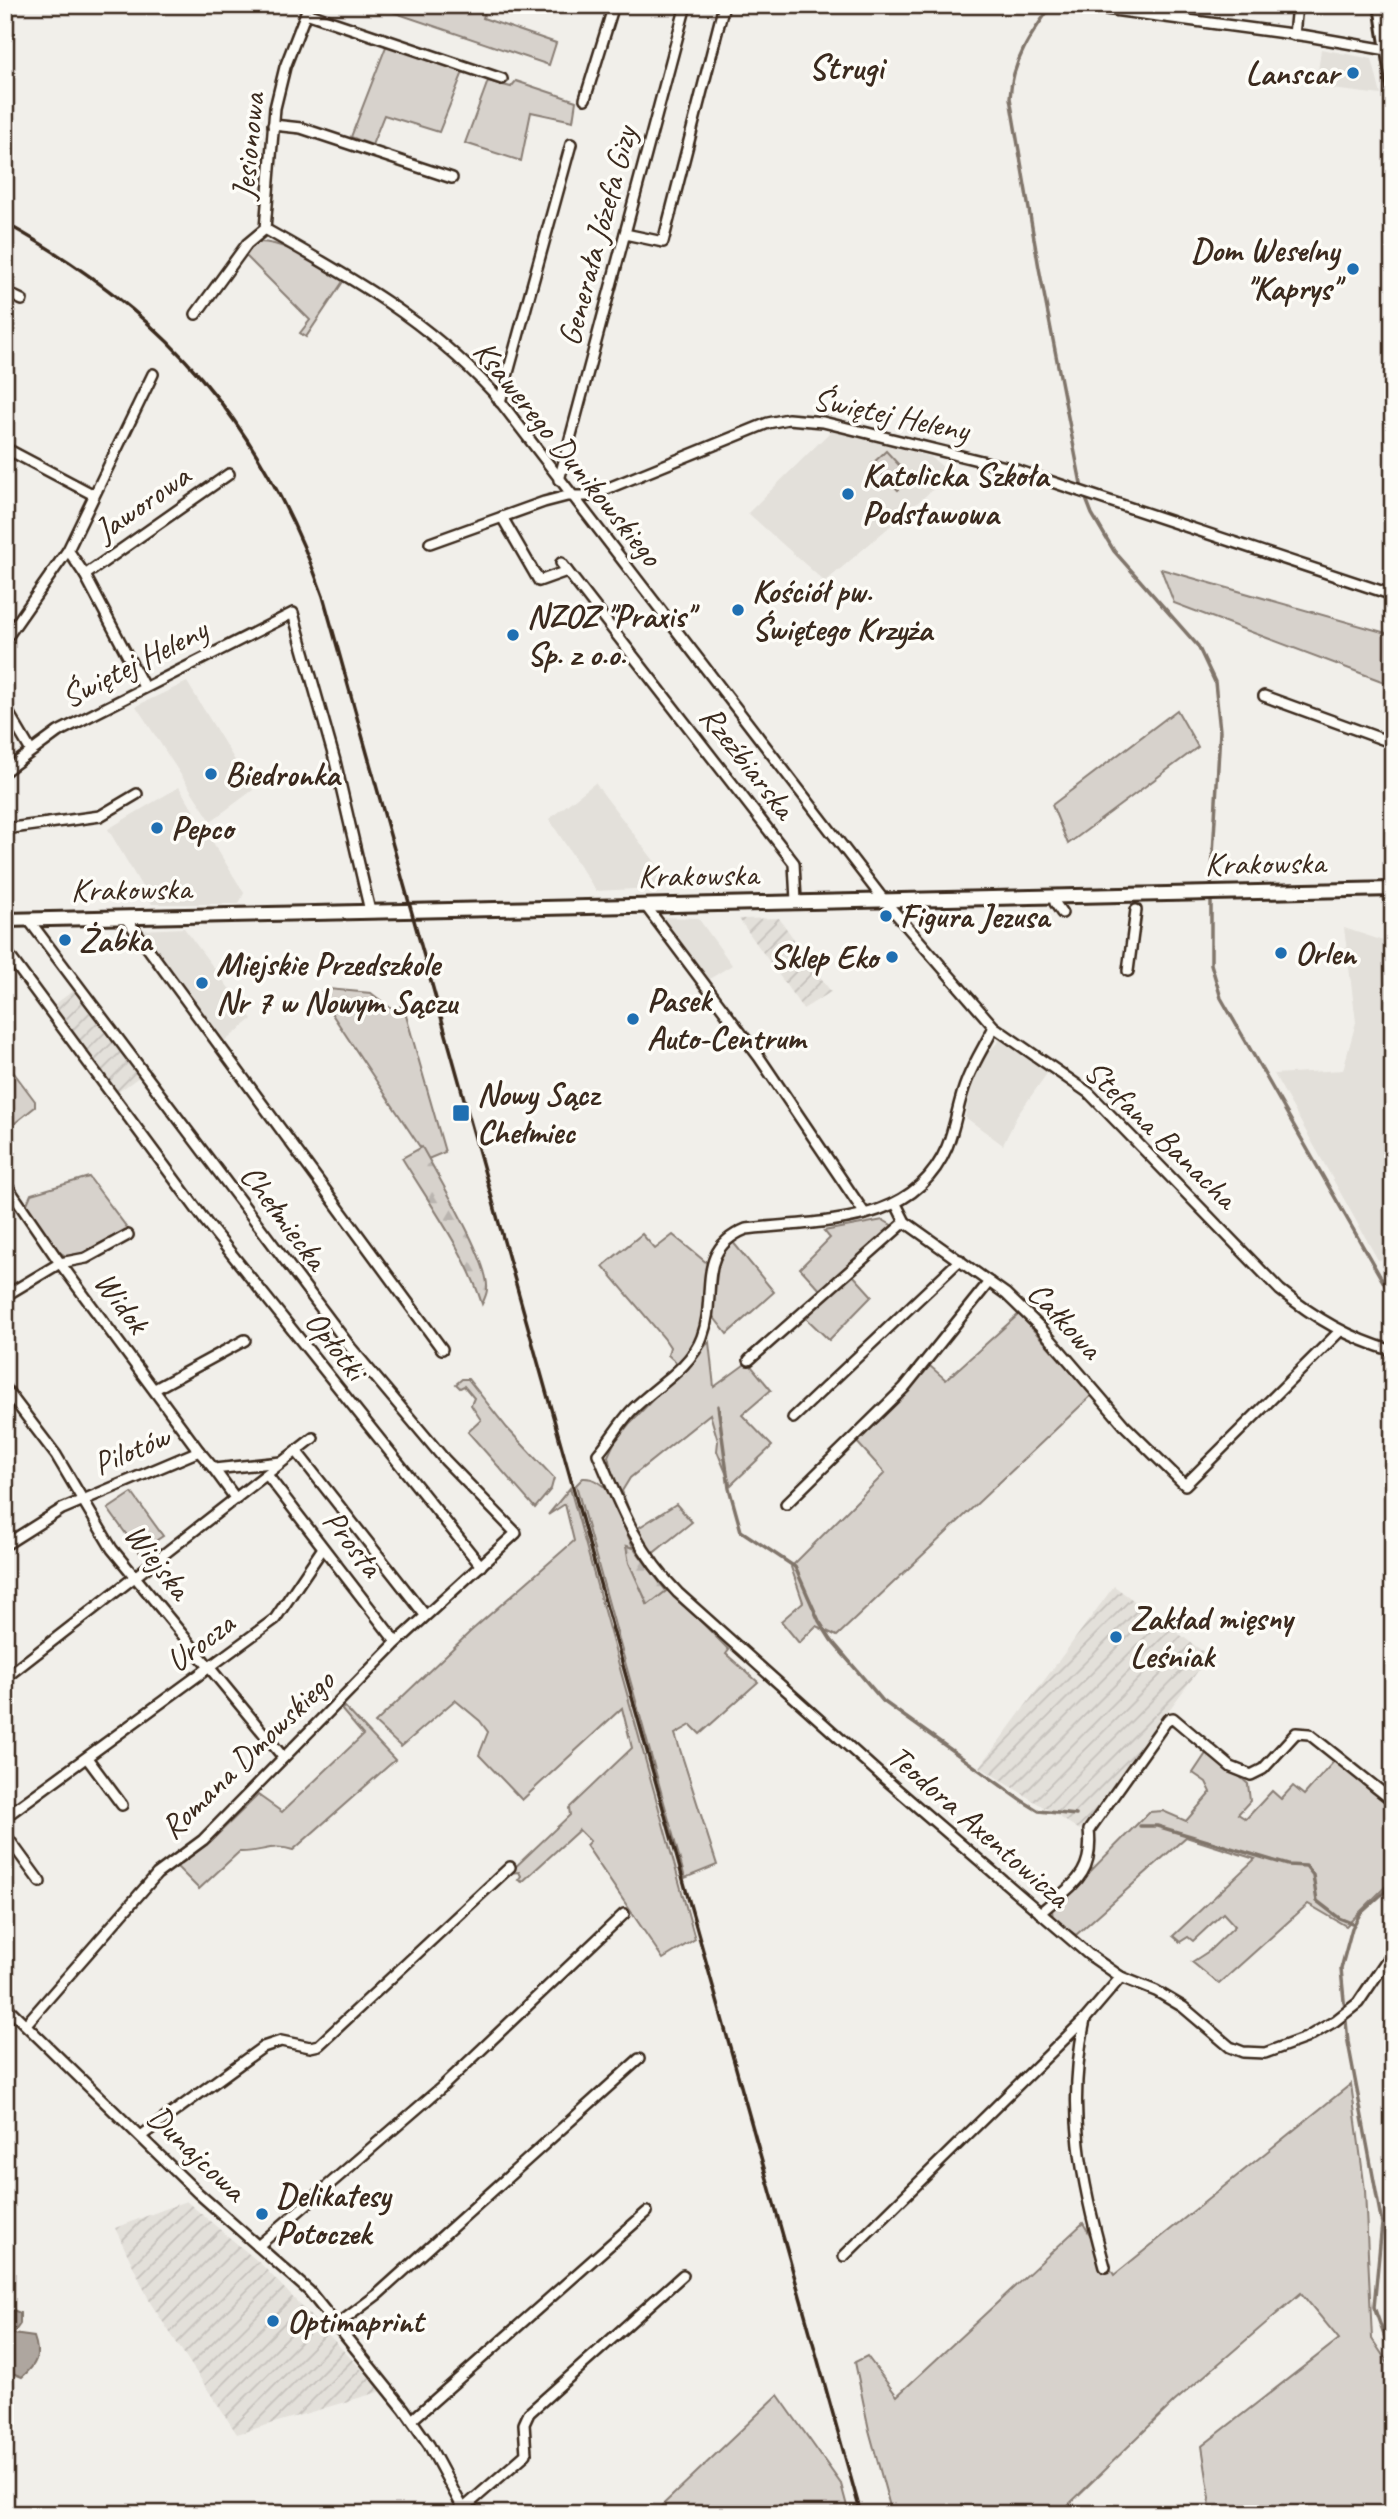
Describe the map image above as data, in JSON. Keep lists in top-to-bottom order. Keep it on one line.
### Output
{"streets":{"main road":["Krakowska"],"street":["Jesionowa","Generała Józefa Gizy","Świętej Heleny","Ksawerego Dunikowskiego","Jaworowa","Rzeźbiarska","Stefana Banacha","Chełmiecka","Widok","Całkowa","Opłotki","Pilotów","Prosta","Wiejska","Urocza","Romana Dmowskiego","Teodora Axentowicza","Dunajcowa"]},"crossings":[["Jesionowa","Ksawerego Dunikowskiego"],["Generała Józefa Gizy","Ksawerego Dunikowskiego"],["Świętej Heleny","Ksawerego Dunikowskiego"],["Świętej Heleny","Jaworowa"],["Świętej Heleny","Krakowska"],["Ksawerego Dunikowskiego","Krakowska"],["Ksawerego Dunikowskiego","Stefana Banacha"],["Rzeźbiarska","Krakowska"],["Krakowska","Stefana Banacha"],["Krakowska","Chełmiecka"],["Stefana Banacha","Całkowa"],["Chełmiecka","Romana Dmowskiego"],["Widok","Pilotów"],["Opłotki","Romana Dmowskiego"],["Pilotów","Wiejska"],["Prosta","Urocza"],["Prosta","Romana Dmowskiego"],["Wiejska","Urocza"],["Wiejska","Romana Dmowskiego"],["Romana Dmowskiego","Dunajcowa"]],"districts":["Strugi"],"places":{"other":["Lanscar","Dom Weselny \"Kaprys\"","Katolicka Szkoła Podstawowa","Kościół pw. Świętego Krzyża","NZOZ \"Praxis\" Sp. z o.o.","Biedronka","Pepco","Figura Jezusa","Żabka","Orlen","Sklep Eko","Miejskie Przedszkole Nr 7 w Nowym Sączu","Pasek Auto-Centrum","Zakład mięsny Leśniak","Delikatesy Potoczek","Optimaprint"],"transit":["Nowy Sącz Chełmiec"]}}
